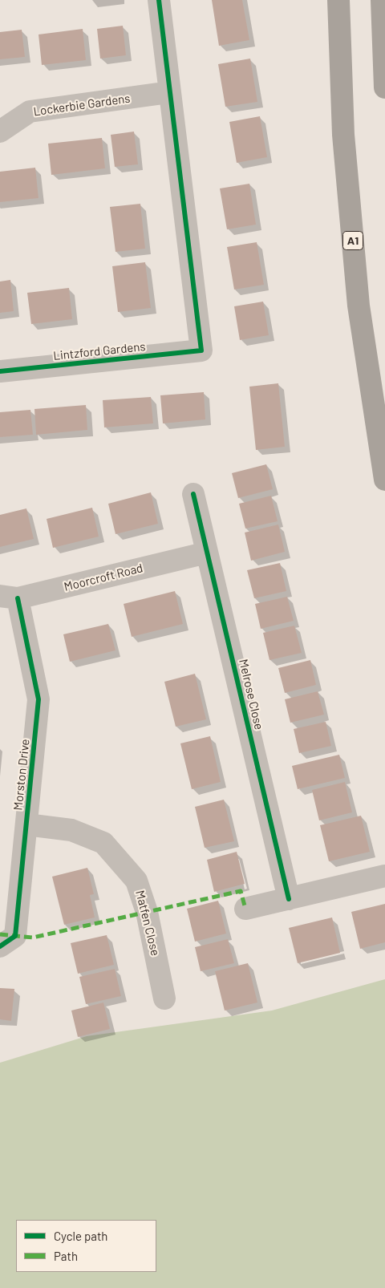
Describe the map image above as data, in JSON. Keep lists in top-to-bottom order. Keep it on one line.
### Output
{"streets":{"highway":["A1"],"street":["Lockerbie Gardens","Lintzford Gardens","Moorcroft Road","Melrose Close","Morston Drive","Matfen Close"]},"crossings":[["Lockerbie Gardens","Lintzford Gardens"],["Moorcroft Road","Melrose Close"],["Moorcroft Road","Morston Drive"],["Morston Drive","Matfen Close"]],"legend":["Cycle path","Path"]}
